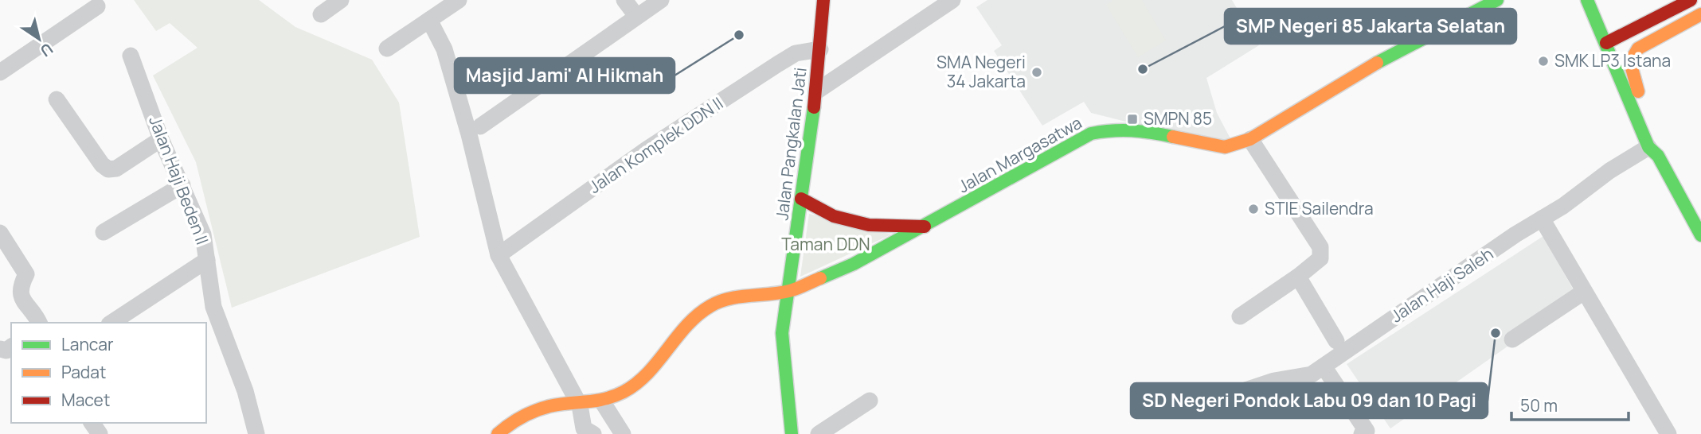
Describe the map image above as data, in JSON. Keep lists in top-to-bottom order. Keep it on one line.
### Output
{"streets":{"main road":["Jalan Pangkalan Jati","Jalan Margasatwa"],"street":["Jalan Komplek DDN II","Jalan Haji Beden II","Jalan Haji Saleh"]},"crossings":[["Jalan Pangkalan Jati","Jalan Komplek DDN II"],["Jalan Pangkalan Jati","Jalan Margasatwa"]],"parks":["Taman DDN"],"places":{"other":["Masjid Jami' Al Hikmah","SMK LP3 Istana","SMP Negeri 85 Jakarta Selatan","SMA Negeri 34 Jakarta","STIE Sailendra","SD Negeri Pondok Labu 09 dan 10 Pagi"],"transit":["SMPN 85"]},"legend":["Lancar","Padat","Macet"],"scale_bar":"50 m","north":"bottom right"}
